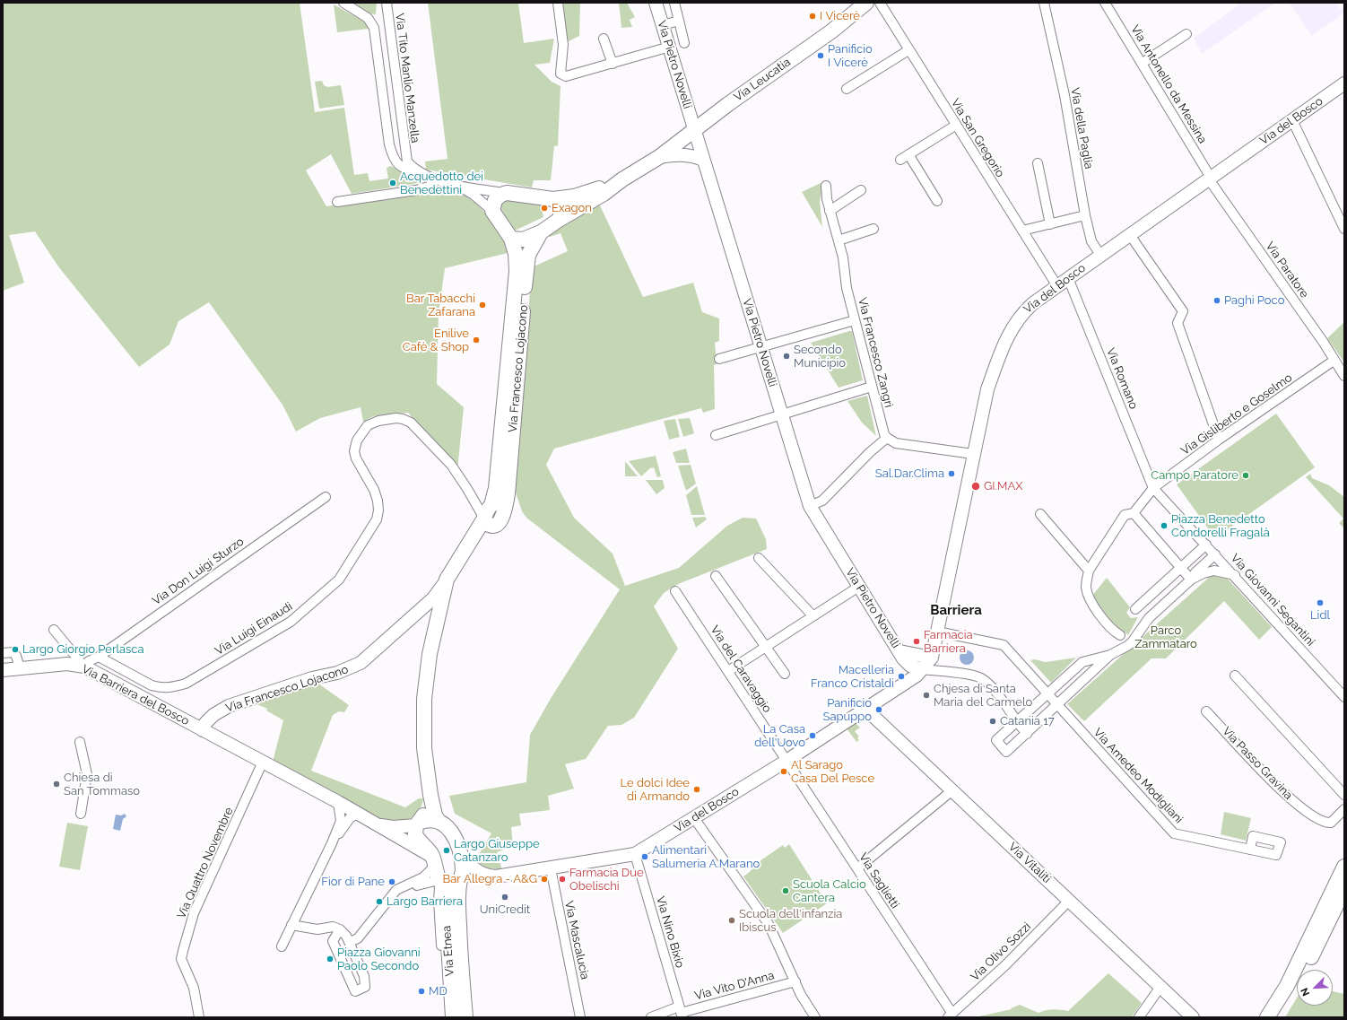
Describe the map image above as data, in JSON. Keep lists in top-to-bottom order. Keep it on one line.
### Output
{"streets":{"main road":["Via Pietro Novelli","Via Leucatia","Via del Bosco","Via Francesco Lojacono","Via Barriera del Bosco","Via Vitaliti","Via Etnea"],"street":["Via Tito Manlio Manzella","Via Antonello da Messina","Via della Paglia","Via San Gregorio","Via Paratore","Via Francesco Zangrì","Via Romano","Via Gisliberto e Goselmo","Via Don Luigi Sturzo","Via Giovanni Segantini","Via Luigi Einaudi","Via del Caravaggio","Via Passo Gravina","Via Amedeo Modigliani","Via Quattro Novembre","Via Saglietti","Via Nino Bixio","Via Mascalucia","Via Olivo Sozzi","Via Vito D'Anna"]},"crossings":[["Via Pietro Novelli","Via Leucatia"],["Via Pietro Novelli","Via del Bosco"],["Via Leucatia","Via Francesco Lojacono"],["Via Antonello da Messina","Via del Bosco"],["Via Antonello da Messina","Via Paratore"],["Via del Bosco","Via della Paglia"],["Via del Bosco","Via San Gregorio"],["Via del Bosco","Via Paratore"],["Via del Bosco","Via Romano"],["Via del Bosco","Via del Caravaggio"],["Via del Bosco","Via Amedeo Modigliani"],["Via del Bosco","Via Vitaliti"],["Via del Bosco","Via Saglietti"],["Via del Bosco","Via Nino Bixio"],["Via del Bosco","Via Mascalucia"],["Via Paratore","Via Gisliberto e Goselmo"],["Via Francesco Lojacono","Via Luigi Einaudi"],["Via Francesco Lojacono","Via Barriera del Bosco"],["Via Romano","Via Gisliberto e Goselmo"],["Via Romano","Via Giovanni Segantini"],["Via Gisliberto e Goselmo","Via Giovanni Segantini"],["Via Don Luigi Sturzo","Via Luigi Einaudi"],["Via Don Luigi Sturzo","Via Barriera del Bosco"],["Via del Caravaggio","Via Saglietti"],["Via Barriera del Bosco","Via Quattro Novembre"],["Via Vitaliti","Via Olivo Sozzi"],["Via Saglietti","Via Olivo Sozzi"],["Via Nino Bixio","Via Vito D'Anna"]],"districts":["Barriera"],"parks":["Parco Zammataro"],"places":["I Vicerè","Panificio I Vicerè","Acquedotto dei Benedettini","Exagon","Paghi Poco","Bar Tabacchi Zafarana","Enilive Cafè & Shop","Secondo Municipio","Sal.Dar.Clima","Campo Paratore","GI.MAX","Piazza Benedetto Condorelli Fragalà","Lidl","Farmacia Barriera","Largo Giorgio Perlasca","Macelleria Franco Cristaldi","Chjesa di Santa Maria del Carmelo","Panificio Sapuppo","Catania 17","La Casa dell'Uovo","Al Sarago Casa Del Pesce","Chiesa di San Tommaso","Le dolci Idee di Armando","Largo Giuseppe Catanzaro","Alimentari Salumeria A.Marano","Bar Allegra - A&G","Farmacia Due Obelischi","Fior di Pane","Scuola Calcio Cantera","UniCredit","Largo Barriera","Scuola dell'infanzia Ibiscus","Piazza Giovanni Paolo Secondo","MD"],"north":"bottom left"}
